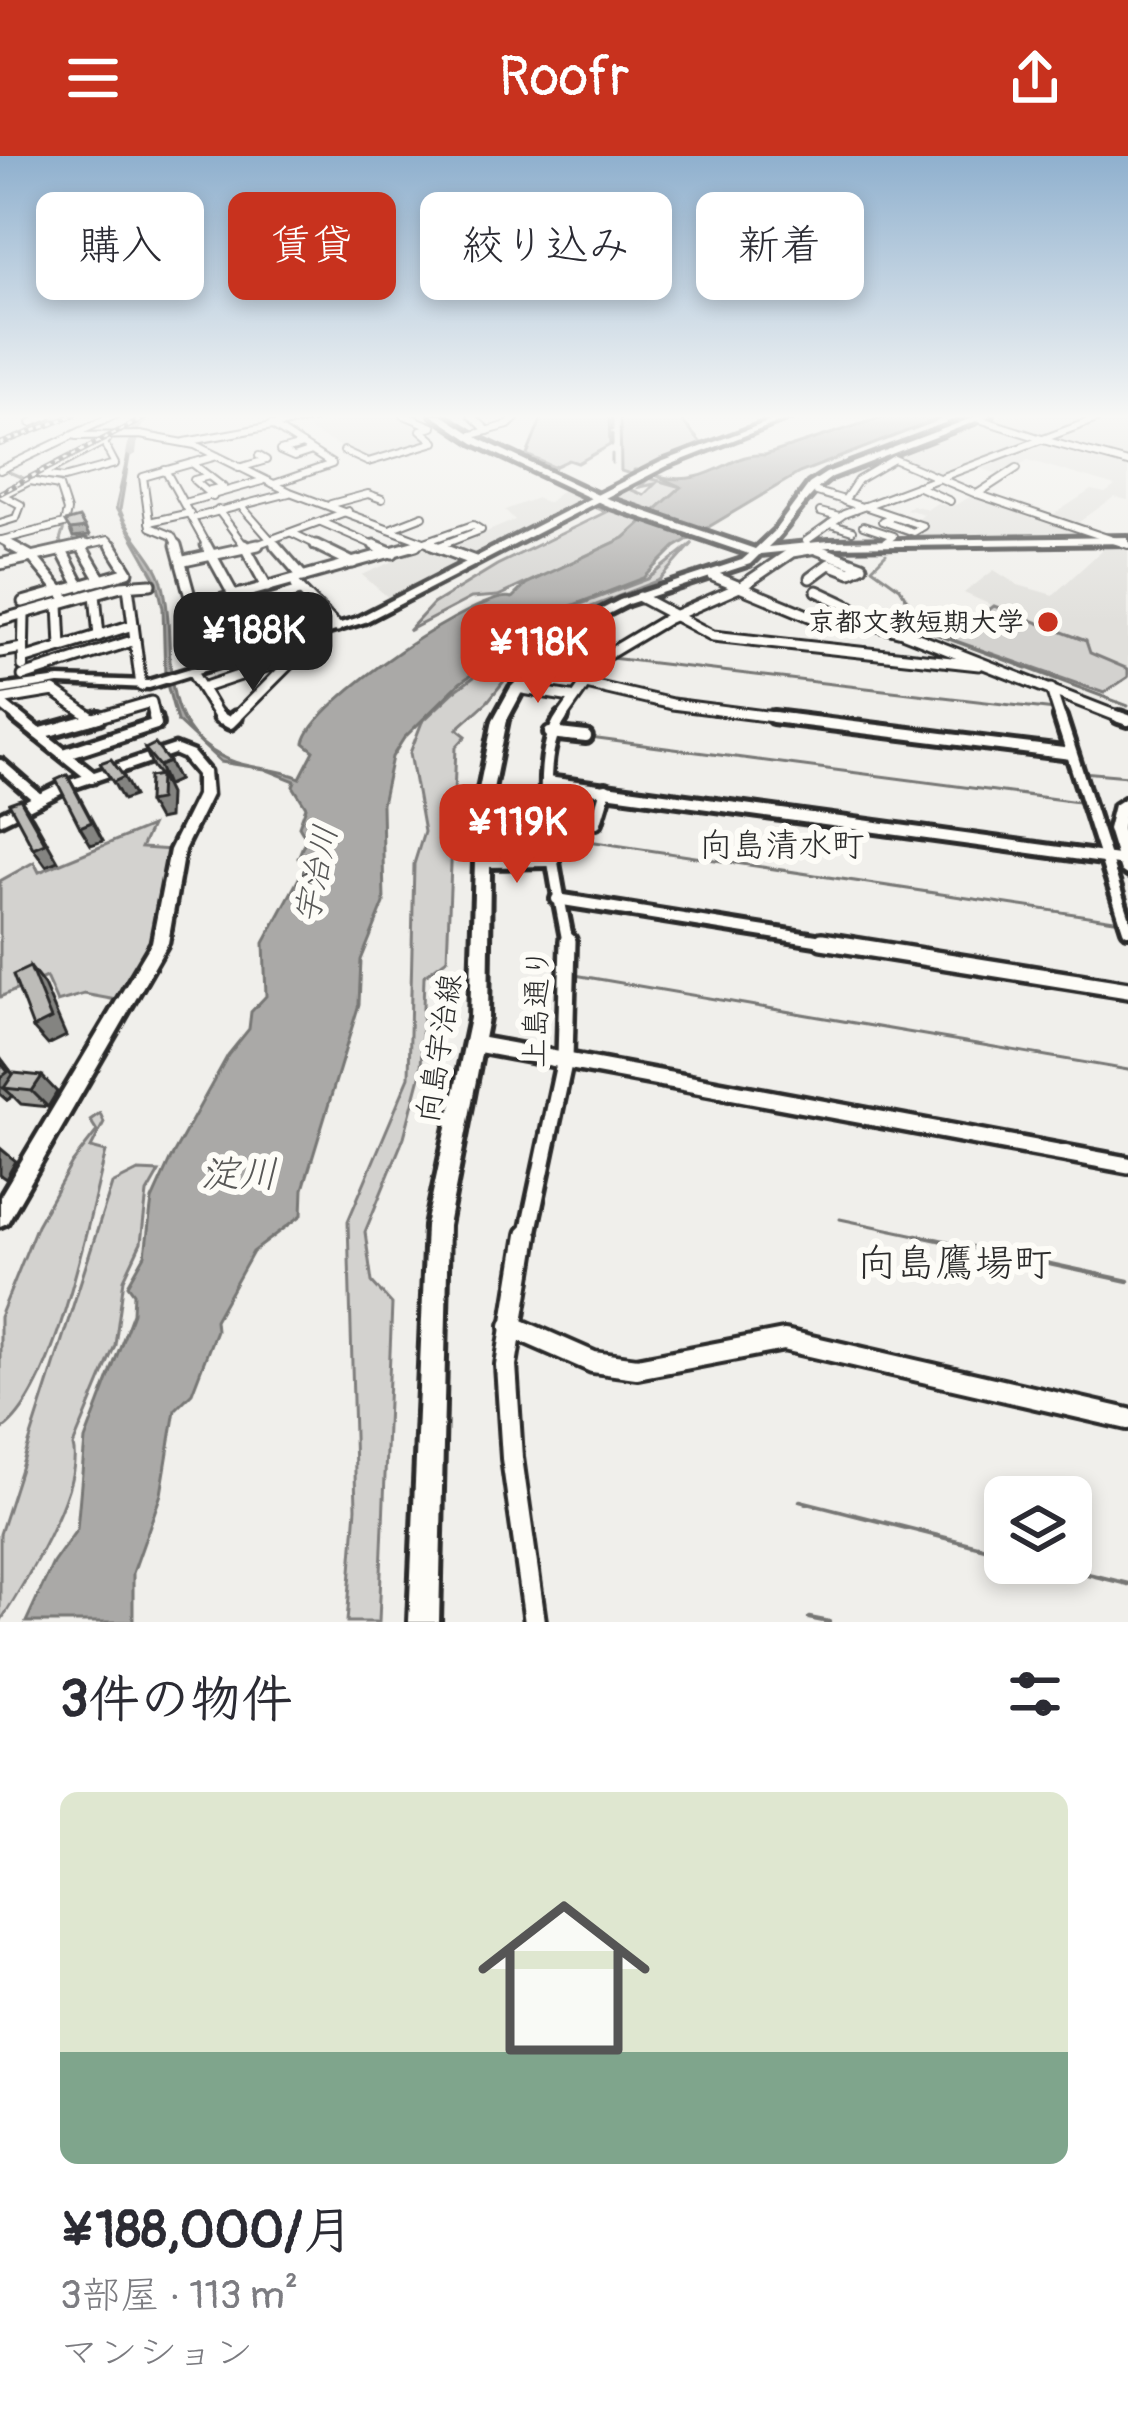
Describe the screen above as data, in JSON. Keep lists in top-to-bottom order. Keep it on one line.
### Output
{"streets":{"main road":["向島宇治線"],"street":["上島通り"]},"districts":["向島清水町","向島鷹場町"],"water":["宇治川","淀川"],"places":["京都文教短期大学"],"page":{"header":"Roofr","chip":["購入","賃貸","絞り込み","新着"],"price":["¥188K","¥118K","¥119K"],"heading":"3件の物件","list":[{"name":"¥188,000/月","note":"3部屋 · 113 m² · マンション"}]}}
